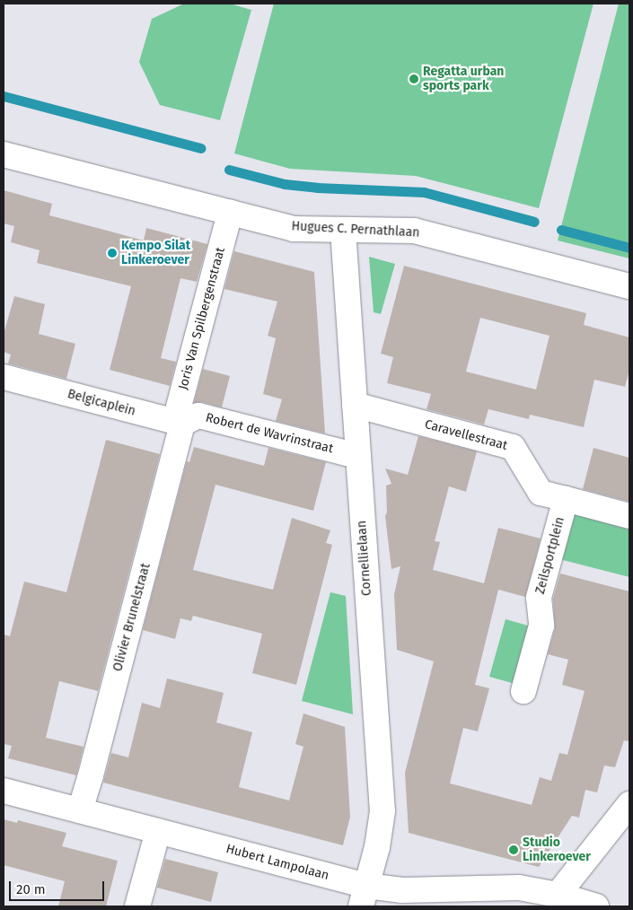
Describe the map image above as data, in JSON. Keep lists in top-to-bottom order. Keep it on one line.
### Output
{"streets":{"street":["Hugues C. Pernathlaan","Joris Van Spilbergenstraat","Belgicaplein","Robert de Wavrinstraat","Caravellestraat","Zeilsportplein","Cornellielaan","Olivier Brunelstraat","Hubert Lampolaan"]},"crossings":[["Hugues C. Pernathlaan","Joris Van Spilbergenstraat"],["Hugues C. Pernathlaan","Cornellielaan"],["Joris Van Spilbergenstraat","Belgicaplein"],["Joris Van Spilbergenstraat","Robert de Wavrinstraat"],["Joris Van Spilbergenstraat","Olivier Brunelstraat"],["Belgicaplein","Robert de Wavrinstraat"],["Belgicaplein","Olivier Brunelstraat"],["Robert de Wavrinstraat","Cornellielaan"],["Robert de Wavrinstraat","Olivier Brunelstraat"],["Caravellestraat","Zeilsportplein"],["Caravellestraat","Cornellielaan"],["Cornellielaan","Hubert Lampolaan"],["Olivier Brunelstraat","Hubert Lampolaan"]],"places":["Regatta urban sports park","Kempo Silat Linkeroever","Studio Linkeroever"],"scale_bar":"20 m"}
